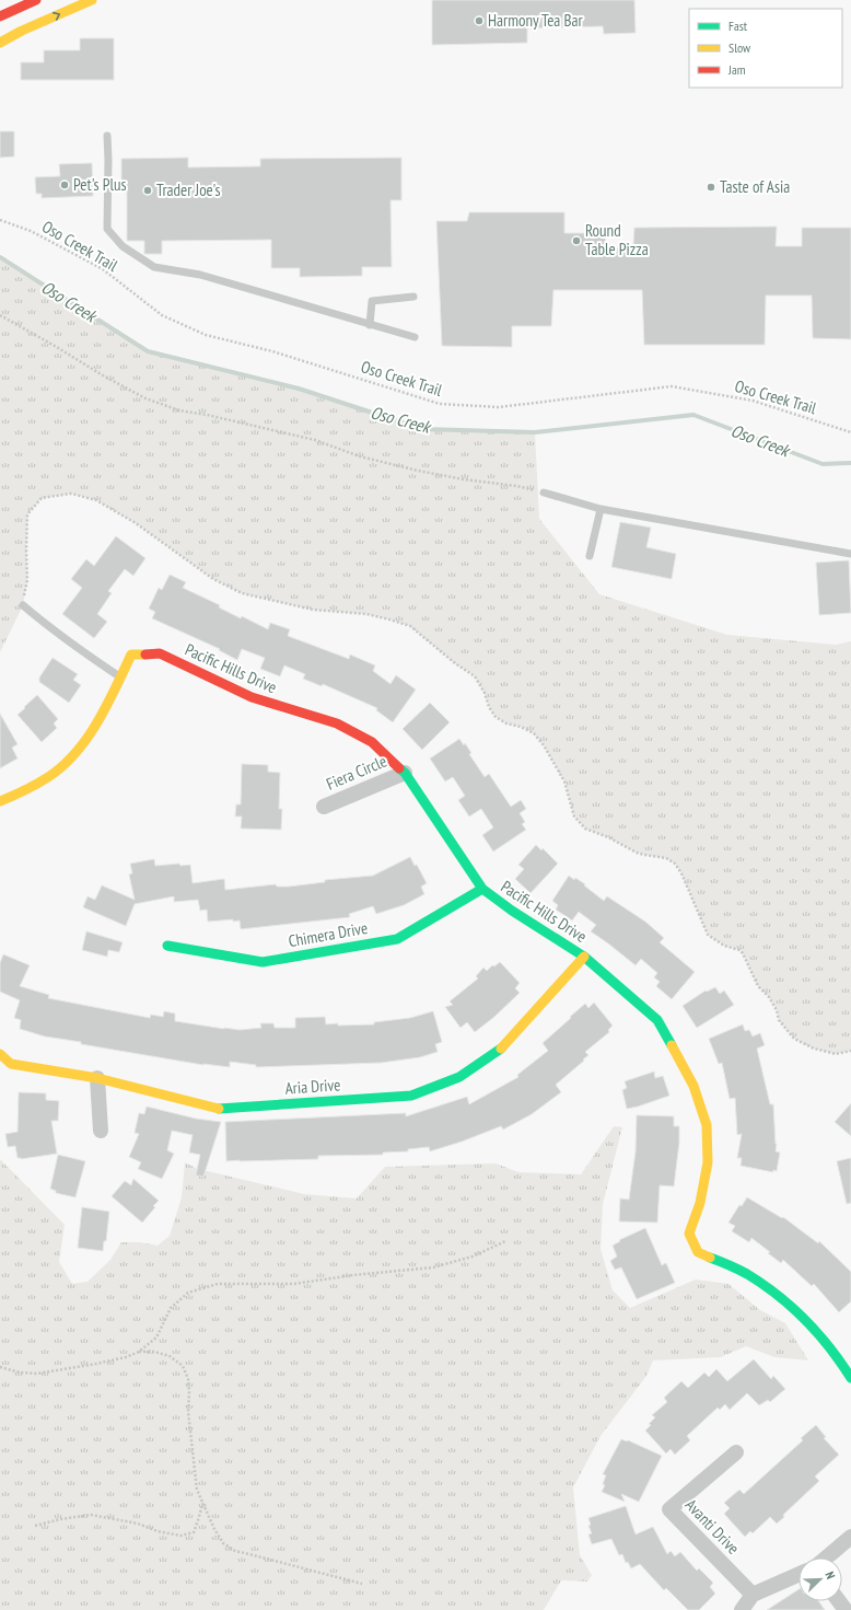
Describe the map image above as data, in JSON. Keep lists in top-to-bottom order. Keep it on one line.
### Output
{"streets":{"street":["Pacific Hills Drive","Fiera Circle","Chimera Drive","Aria Drive","Avanti Drive"],"path":["Oso Creek Trail"]},"crossings":[["Pacific Hills Drive","Fiera Circle"],["Pacific Hills Drive","Chimera Drive"],["Pacific Hills Drive","Aria Drive"]],"water":["Oso Creek"],"places":["Harmony Tea Bar","Pet's Plus","Taste of Asia","Trader Joe's","Round Table Pizza"],"legend":["Fast","Slow","Jam"],"north":"top right"}
